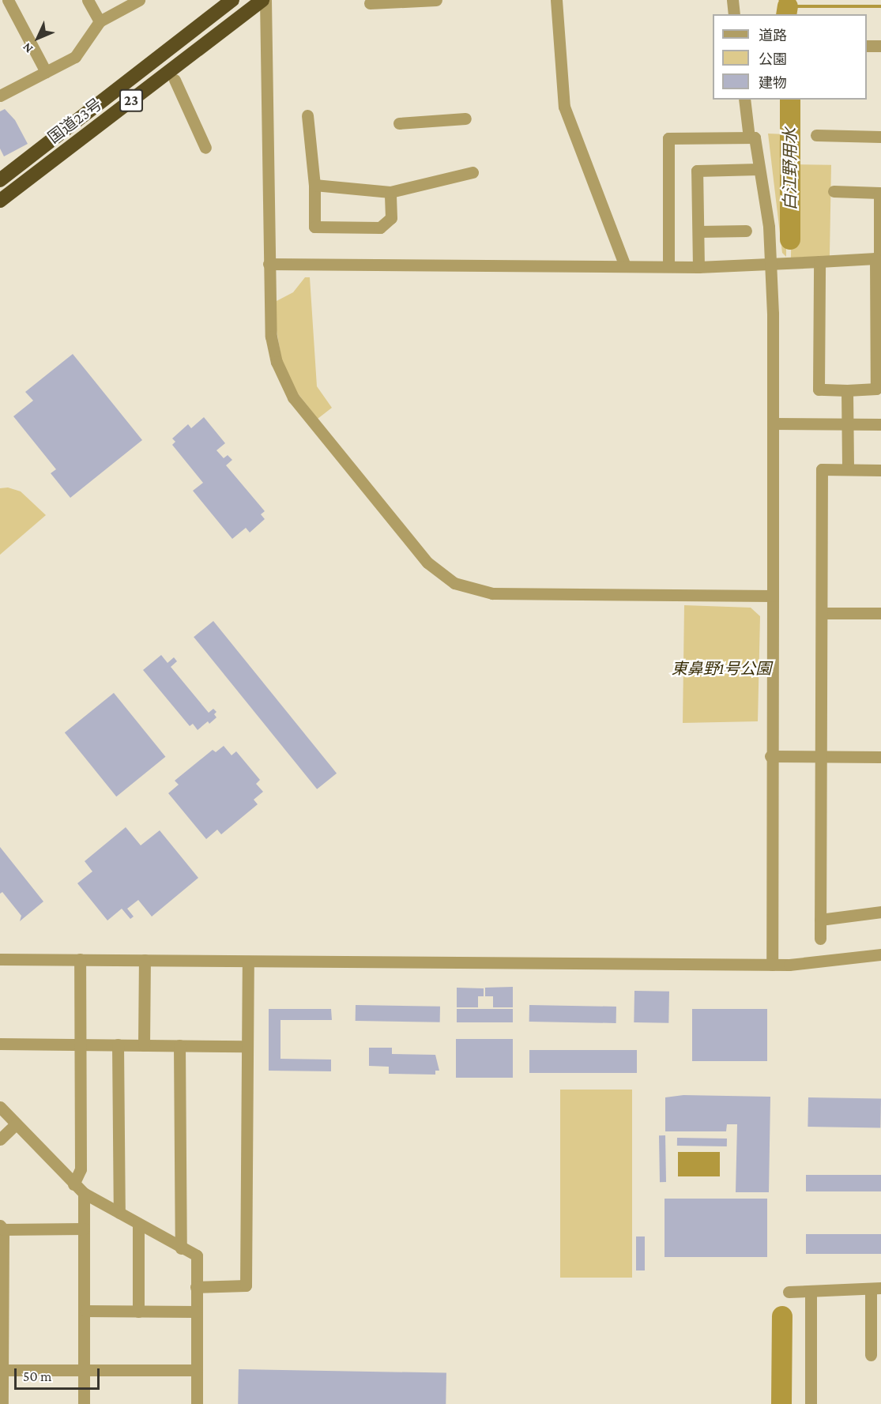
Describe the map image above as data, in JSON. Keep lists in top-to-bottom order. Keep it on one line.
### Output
{"streets":{"highway":["23","国道23号"]},"water":["白江野用水"],"parks":["東鼻野1号公園"],"legend":["道路","公園","建物"],"scale_bar":"50 m","north":"bottom left"}
